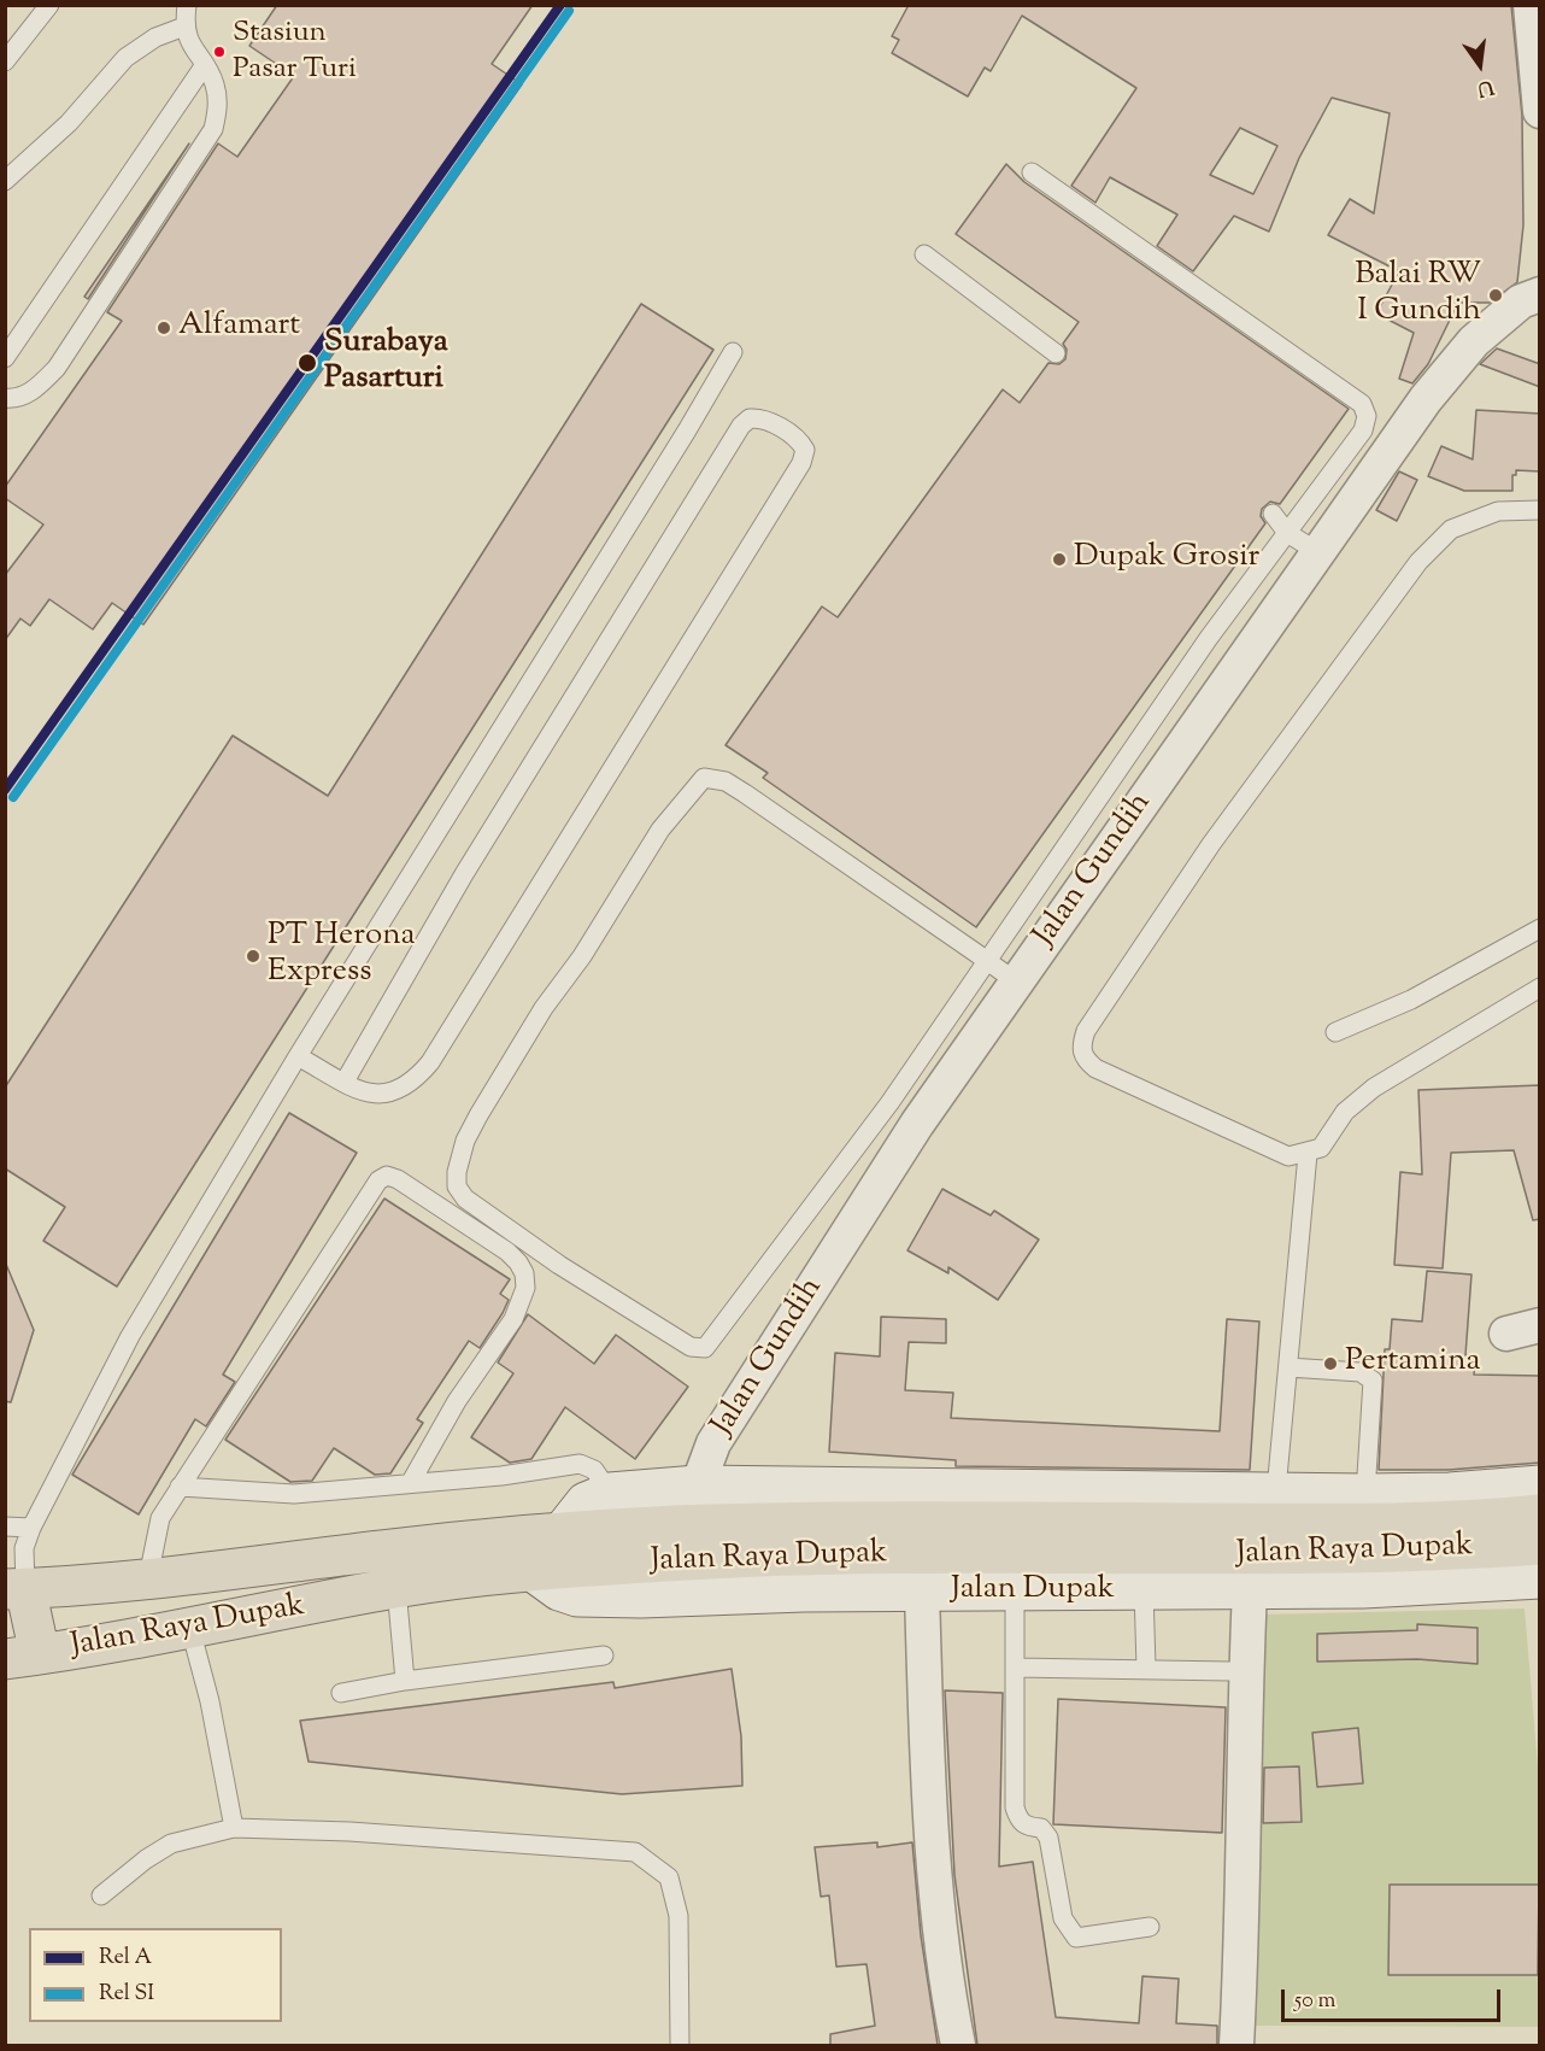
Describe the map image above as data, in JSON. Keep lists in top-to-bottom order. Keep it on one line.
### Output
{"streets":{"main road":["Jalan Raya Dupak","Jalan Dupak"],"street":["Jalan Gundih"]},"crossings":[["Jalan Raya Dupak","Jalan Dupak"]],"places":["Stasiun Pasar Turi","Balai RW I Gundih","Alfamart","Surabaya Pasarturi","Dupak Grosir","PT Herona Express","Pertamina"],"lines":["rail line A","rail line SI"],"legend":["Rel A","Rel SI"],"scale_bar":"50 m","north":"bottom"}
